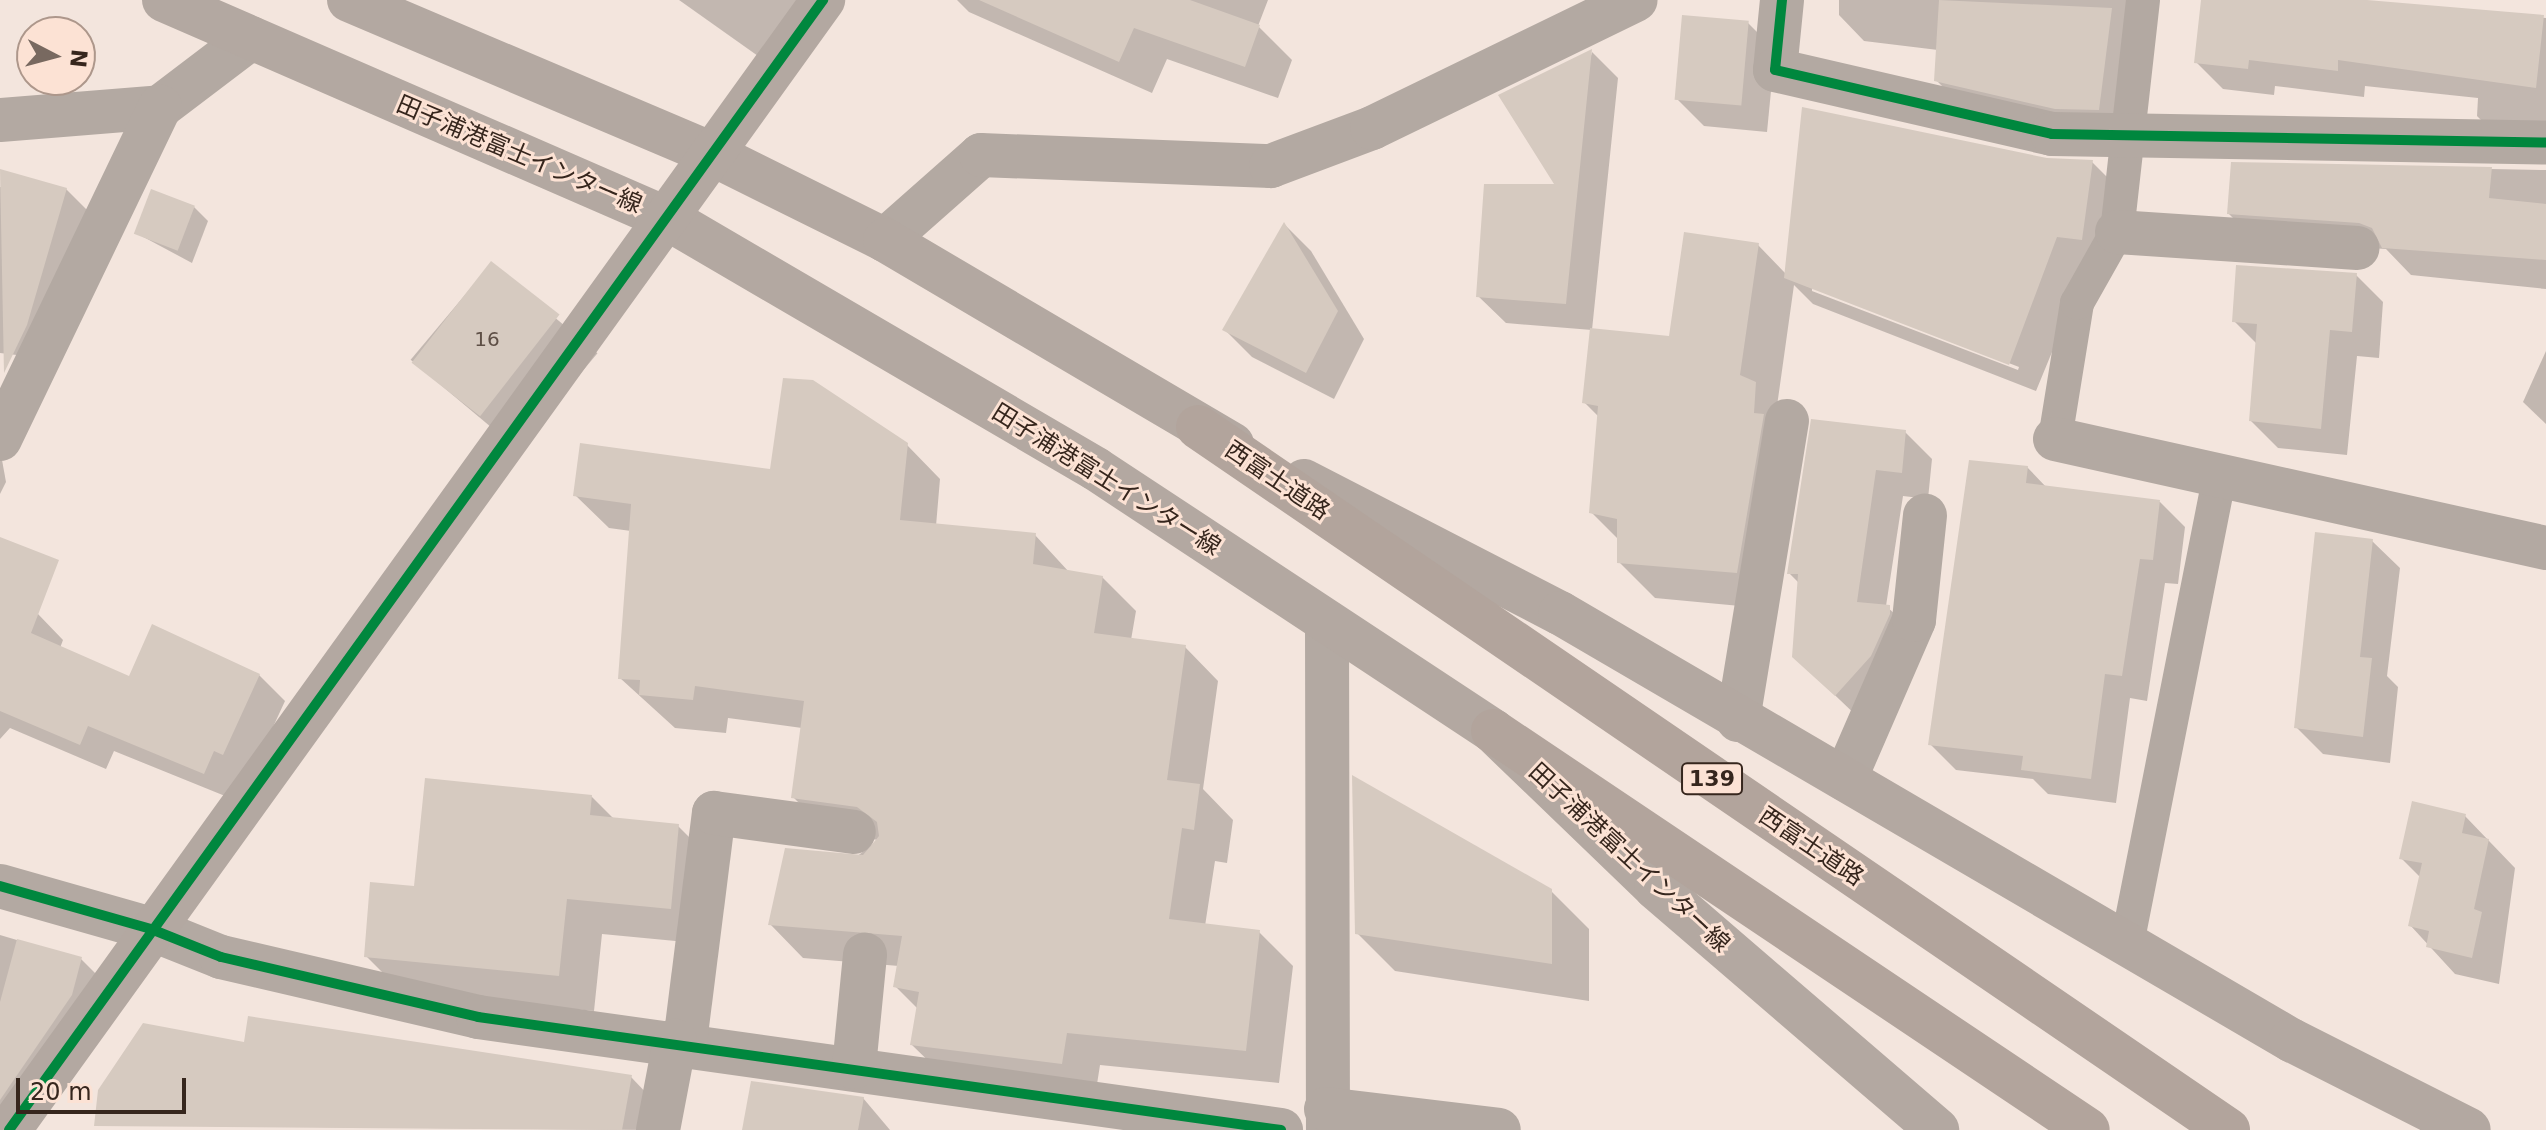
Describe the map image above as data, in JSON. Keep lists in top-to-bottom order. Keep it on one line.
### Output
{"streets":{"highway":["西富士道路","139"],"main road":["田子浦港富士インター線"]},"house_numbers":["16"],"scale_bar":"20 m","north":"right"}
